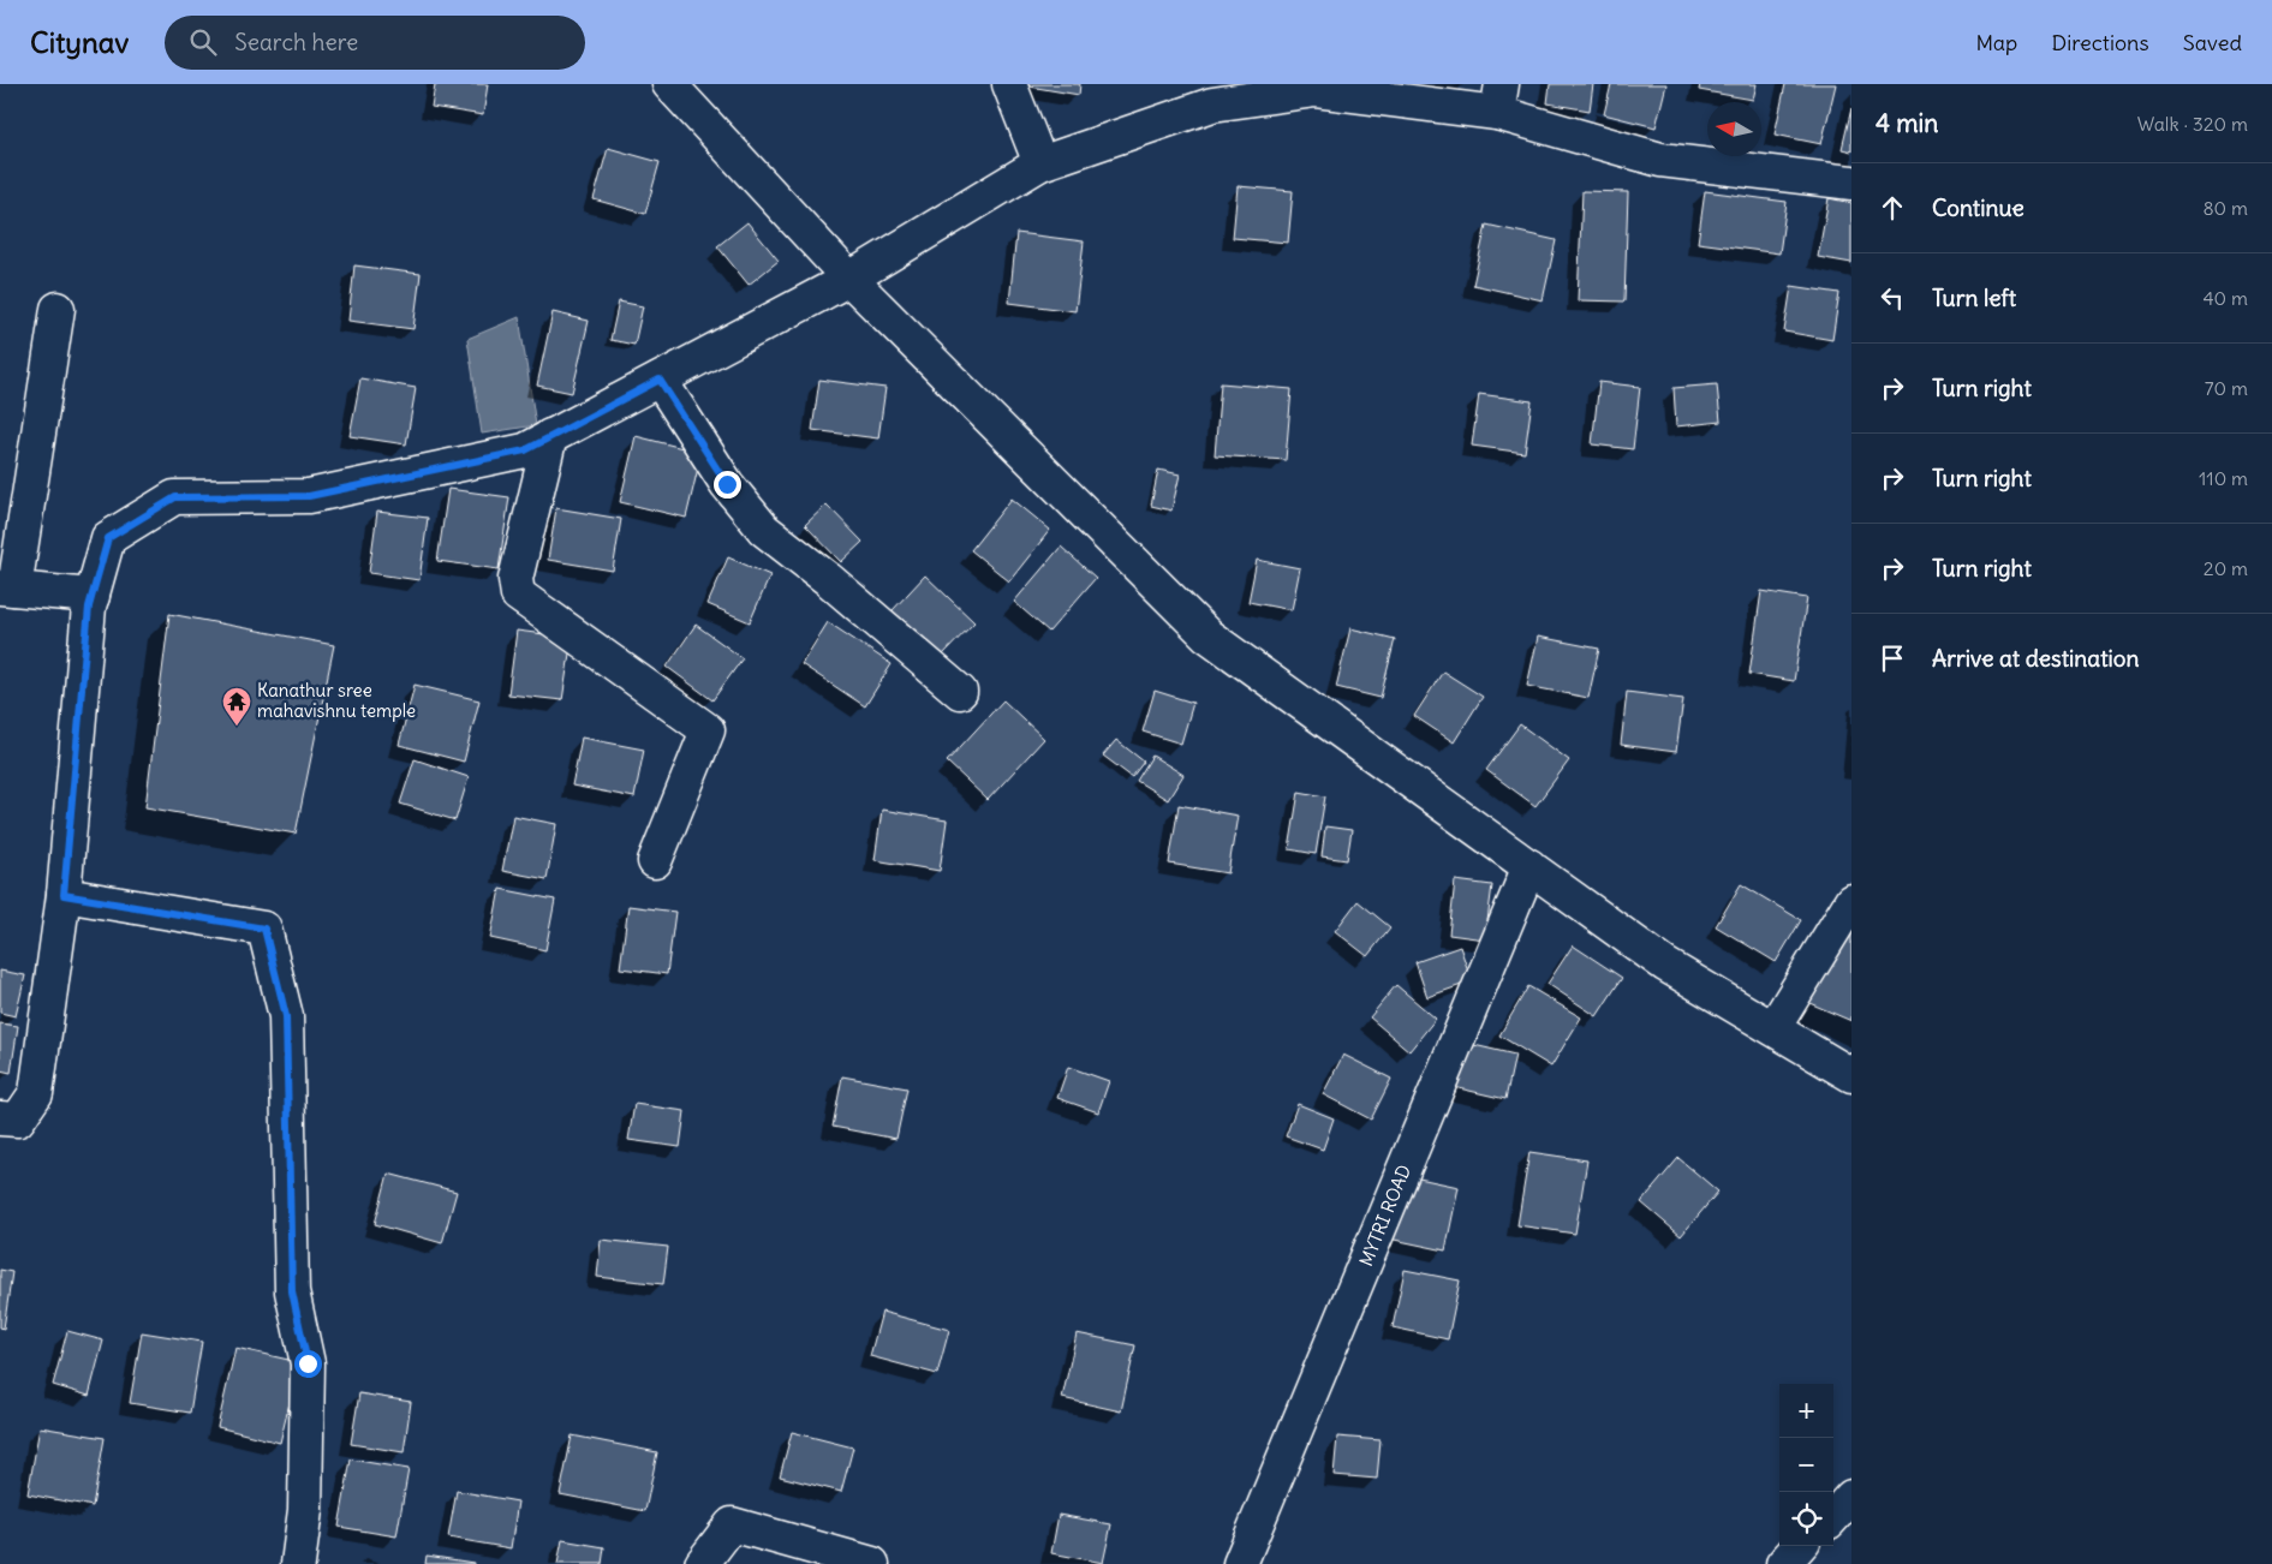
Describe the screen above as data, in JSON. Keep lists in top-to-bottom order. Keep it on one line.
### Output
{"streets":{"street":["MYTRI ROAD"]},"places":{"temple":["Kanathur sree mahavishnu temple"]},"north":"left","page":{"header":"Citynav","search":"Search here","nav":["Map","Directions","Saved"],"heading":["4 min","Walk · 320 m"],"list":[["Continue","80 m"],["Turn left","40 m"],["Turn right","70 m"],["Turn right","110 m"],["Turn right","20 m"],"Arrive at destination"],"map_buttons":["+","−"]}}
